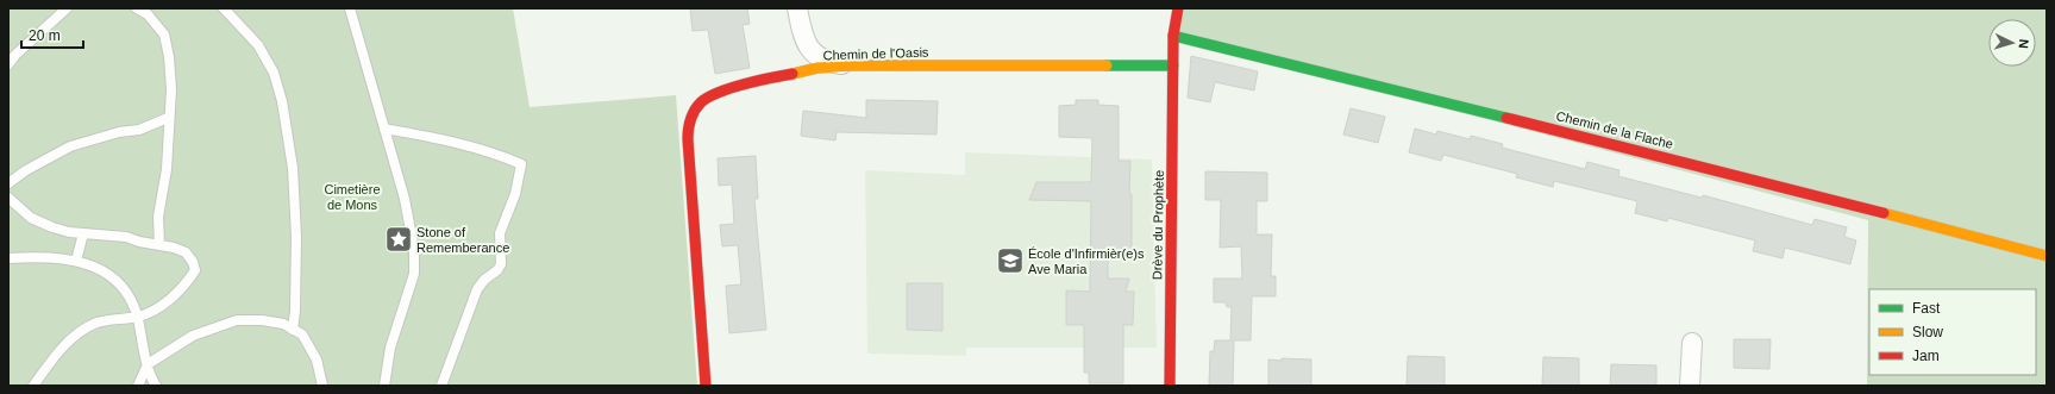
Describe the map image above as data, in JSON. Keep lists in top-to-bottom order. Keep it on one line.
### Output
{"streets":{"street":["Chemin de l'Oasis","Chemin de la Flache","Drève du Prophète"]},"crossings":[["Chemin de l'Oasis","Drève du Prophète"],["Chemin de la Flache","Drève du Prophète"]],"parks":["Cimetière de Mons"],"places":{"place":["Stone of Rememberance"],"school or university":["École d'Infirmièr(e)s Ave Maria"]},"legend":["Fast","Slow","Jam"],"scale_bar":"20 m","north":"right"}
